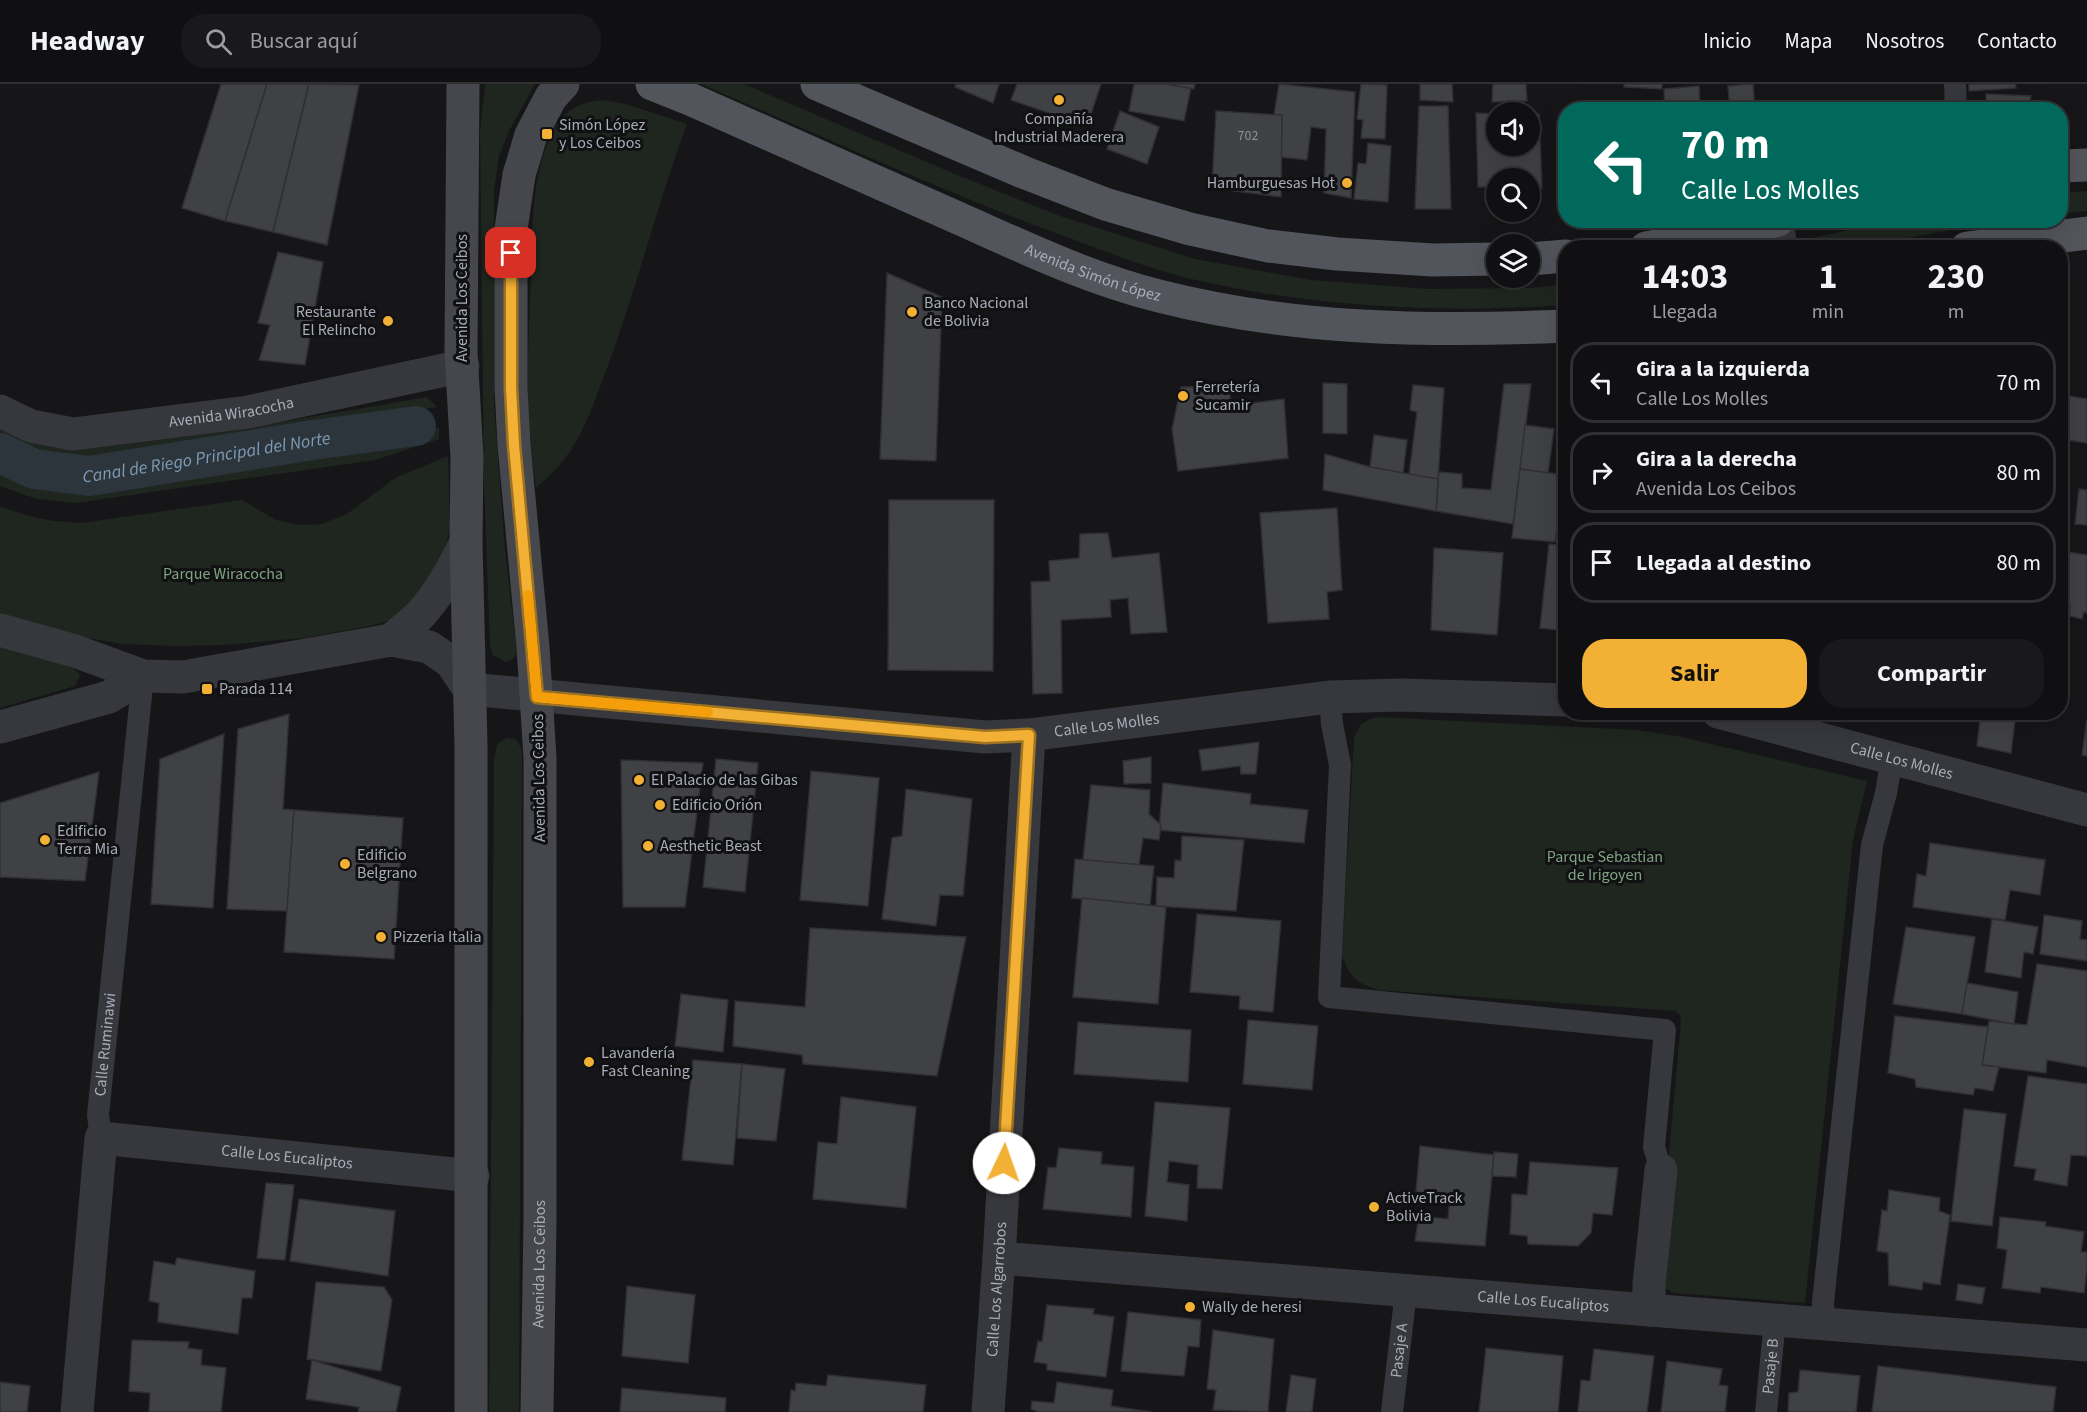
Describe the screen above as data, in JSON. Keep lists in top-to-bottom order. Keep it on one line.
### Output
{"streets":{"main road":["Avenida Simón López"],"street":["Avenida Los Ceibos","Avenida Wiracocha","Calle Los Molles","Calle Ruminawi","Calle Los Eucaliptos","Calle Los Algarrobos"],"lane":["Pasaje A","Pasaje B"]},"crossings":[["Avenida Los Ceibos","Avenida Wiracocha"],["Avenida Los Ceibos","Calle Los Molles"],["Avenida Los Ceibos","Calle Los Eucaliptos"],["Calle Los Molles","Calle Los Algarrobos"],["Calle Ruminawi","Calle Los Eucaliptos"],["Calle Los Eucaliptos","Calle Los Algarrobos"],["Calle Los Eucaliptos","Pasaje A"],["Calle Los Eucaliptos","Pasaje B"]],"water":["Canal de Riego Principal del Norte"],"parks":["Parque Wiracocha","Parque Sebastian de Irigoyen"],"places":{"other":["Compañía Industrial Maderera","Hamburguesas Hot","Banco Nacional de Bolivia","Restaurante El Relincho","Ferretería Sucamir","El Palacio de las Gibas","Edificio Orión","Edificio Terra Mia","Aesthetic Beast","Edificio Belgrano","Pizzeria Italia","Lavandería Fast Cleaning","ActiveTrack Bolivia","Wally de heresi"],"transit":["Simón López y Los Ceibos","Parada 114"]},"house_numbers":["702"],"page":{"header":"Headway","search":"Buscar aquí","nav":["Inicio","Mapa","Nosotros","Contacto"],"turn":["70 m","Calle Los Molles"],"eta":["14:03","Llegada","1","min","230","m"],"list":[{"name":"Gira a la izquierda","note":"Calle Los Molles","value":"70 m"},{"name":"Gira a la derecha","note":"Avenida Los Ceibos","value":"80 m"},{"name":"Llegada al destino","value":"80 m"}],"buttons":["Salir","Compartir"]}}
